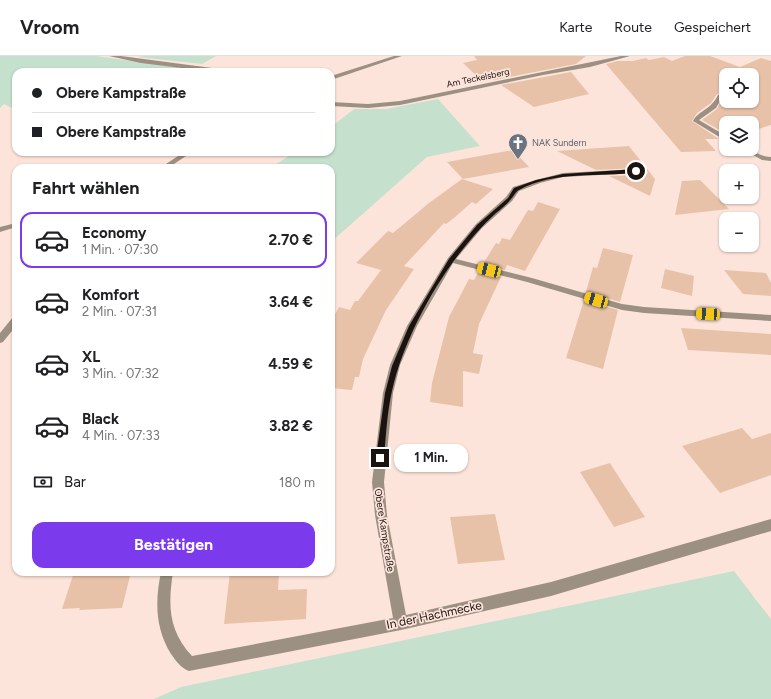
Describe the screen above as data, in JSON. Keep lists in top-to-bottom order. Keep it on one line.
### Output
{"streets":{"street":["Am Teckelsberg","Obere Kampstraße","In der Hachmecke"]},"crossings":[["Obere Kampstraße","In der Hachmecke"]],"places":{"church":["NAK Sundern"]},"page":{"header":"Vroom","nav":["Karte","Route","Gespeichert"],"map_buttons":["+","−"],"banner":["Obere Kampstraße","Obere Kampstraße"],"heading":"Fahrt wählen","list":[{"name":"Economy","note":"1 Min. · 07:30","value":"2.70 €"},{"name":"Komfort","note":"2 Min. · 07:31","value":"3.64 €"},{"name":"XL","note":"3 Min. · 07:32","value":"4.59 €"},{"name":"Black","note":"4 Min. · 07:33","value":"3.82 €"}],"bubble":"1 Min.","pay":["Bar","180 m"],"buttons":"Bestätigen"}}
